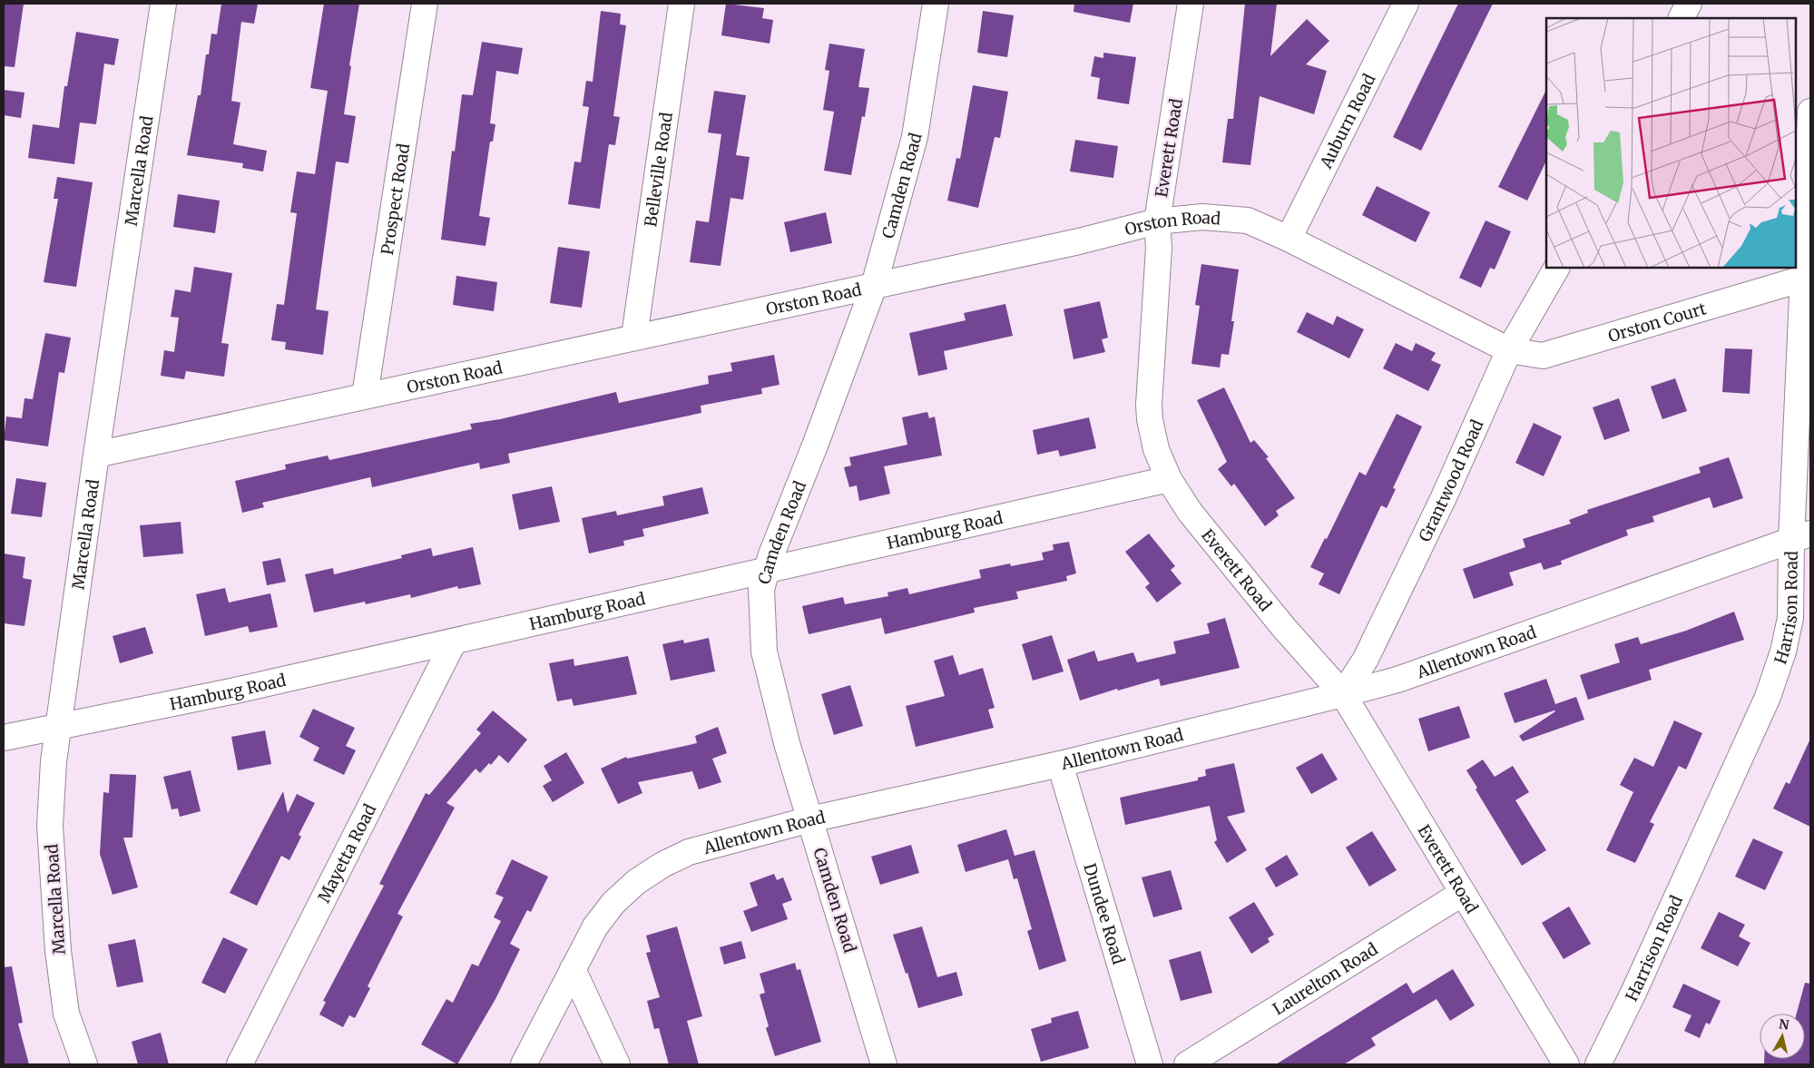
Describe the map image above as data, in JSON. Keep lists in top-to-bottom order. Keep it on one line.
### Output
{"streets":{"street":["Auburn Road","Everett Road","Belleville Road","Marcella Road","Camden Road","Prospect Road","Orston Road","Orston Court","Grantwood Road","Hamburg Road","Harrison Road","Allentown Road","Mayetta Road","Dundee Road","Laurelton Road"]},"crossings":[["Auburn Road","Orston Road"],["Everett Road","Orston Road"],["Everett Road","Grantwood Road"],["Everett Road","Hamburg Road"],["Everett Road","Allentown Road"],["Everett Road","Laurelton Road"],["Belleville Road","Orston Road"],["Marcella Road","Orston Road"],["Marcella Road","Hamburg Road"],["Camden Road","Orston Road"],["Camden Road","Hamburg Road"],["Camden Road","Allentown Road"],["Prospect Road","Orston Road"],["Orston Road","Orston Court"],["Orston Road","Grantwood Road"],["Orston Court","Grantwood Road"],["Orston Court","Harrison Road"],["Grantwood Road","Allentown Road"],["Hamburg Road","Mayetta Road"],["Harrison Road","Allentown Road"],["Allentown Road","Dundee Road"]],"north":"top"}
